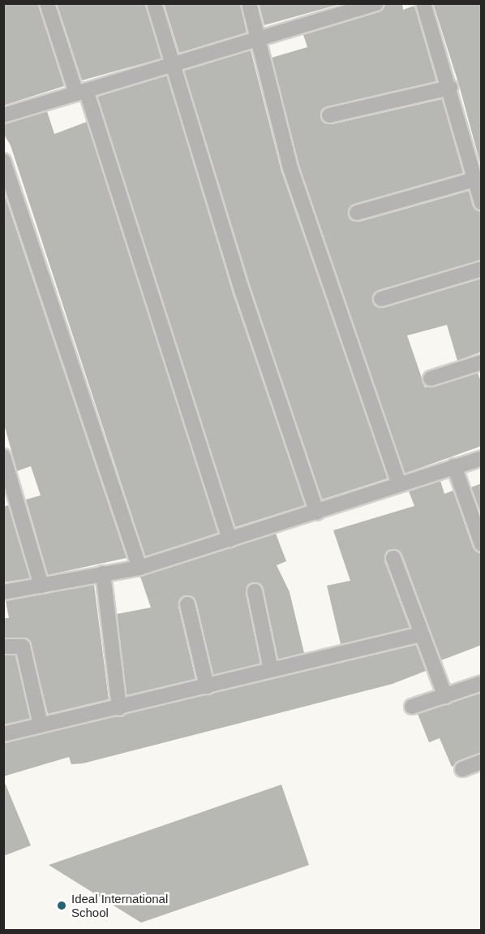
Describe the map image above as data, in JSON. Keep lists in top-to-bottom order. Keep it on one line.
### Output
{"places":["Ideal International School"]}
